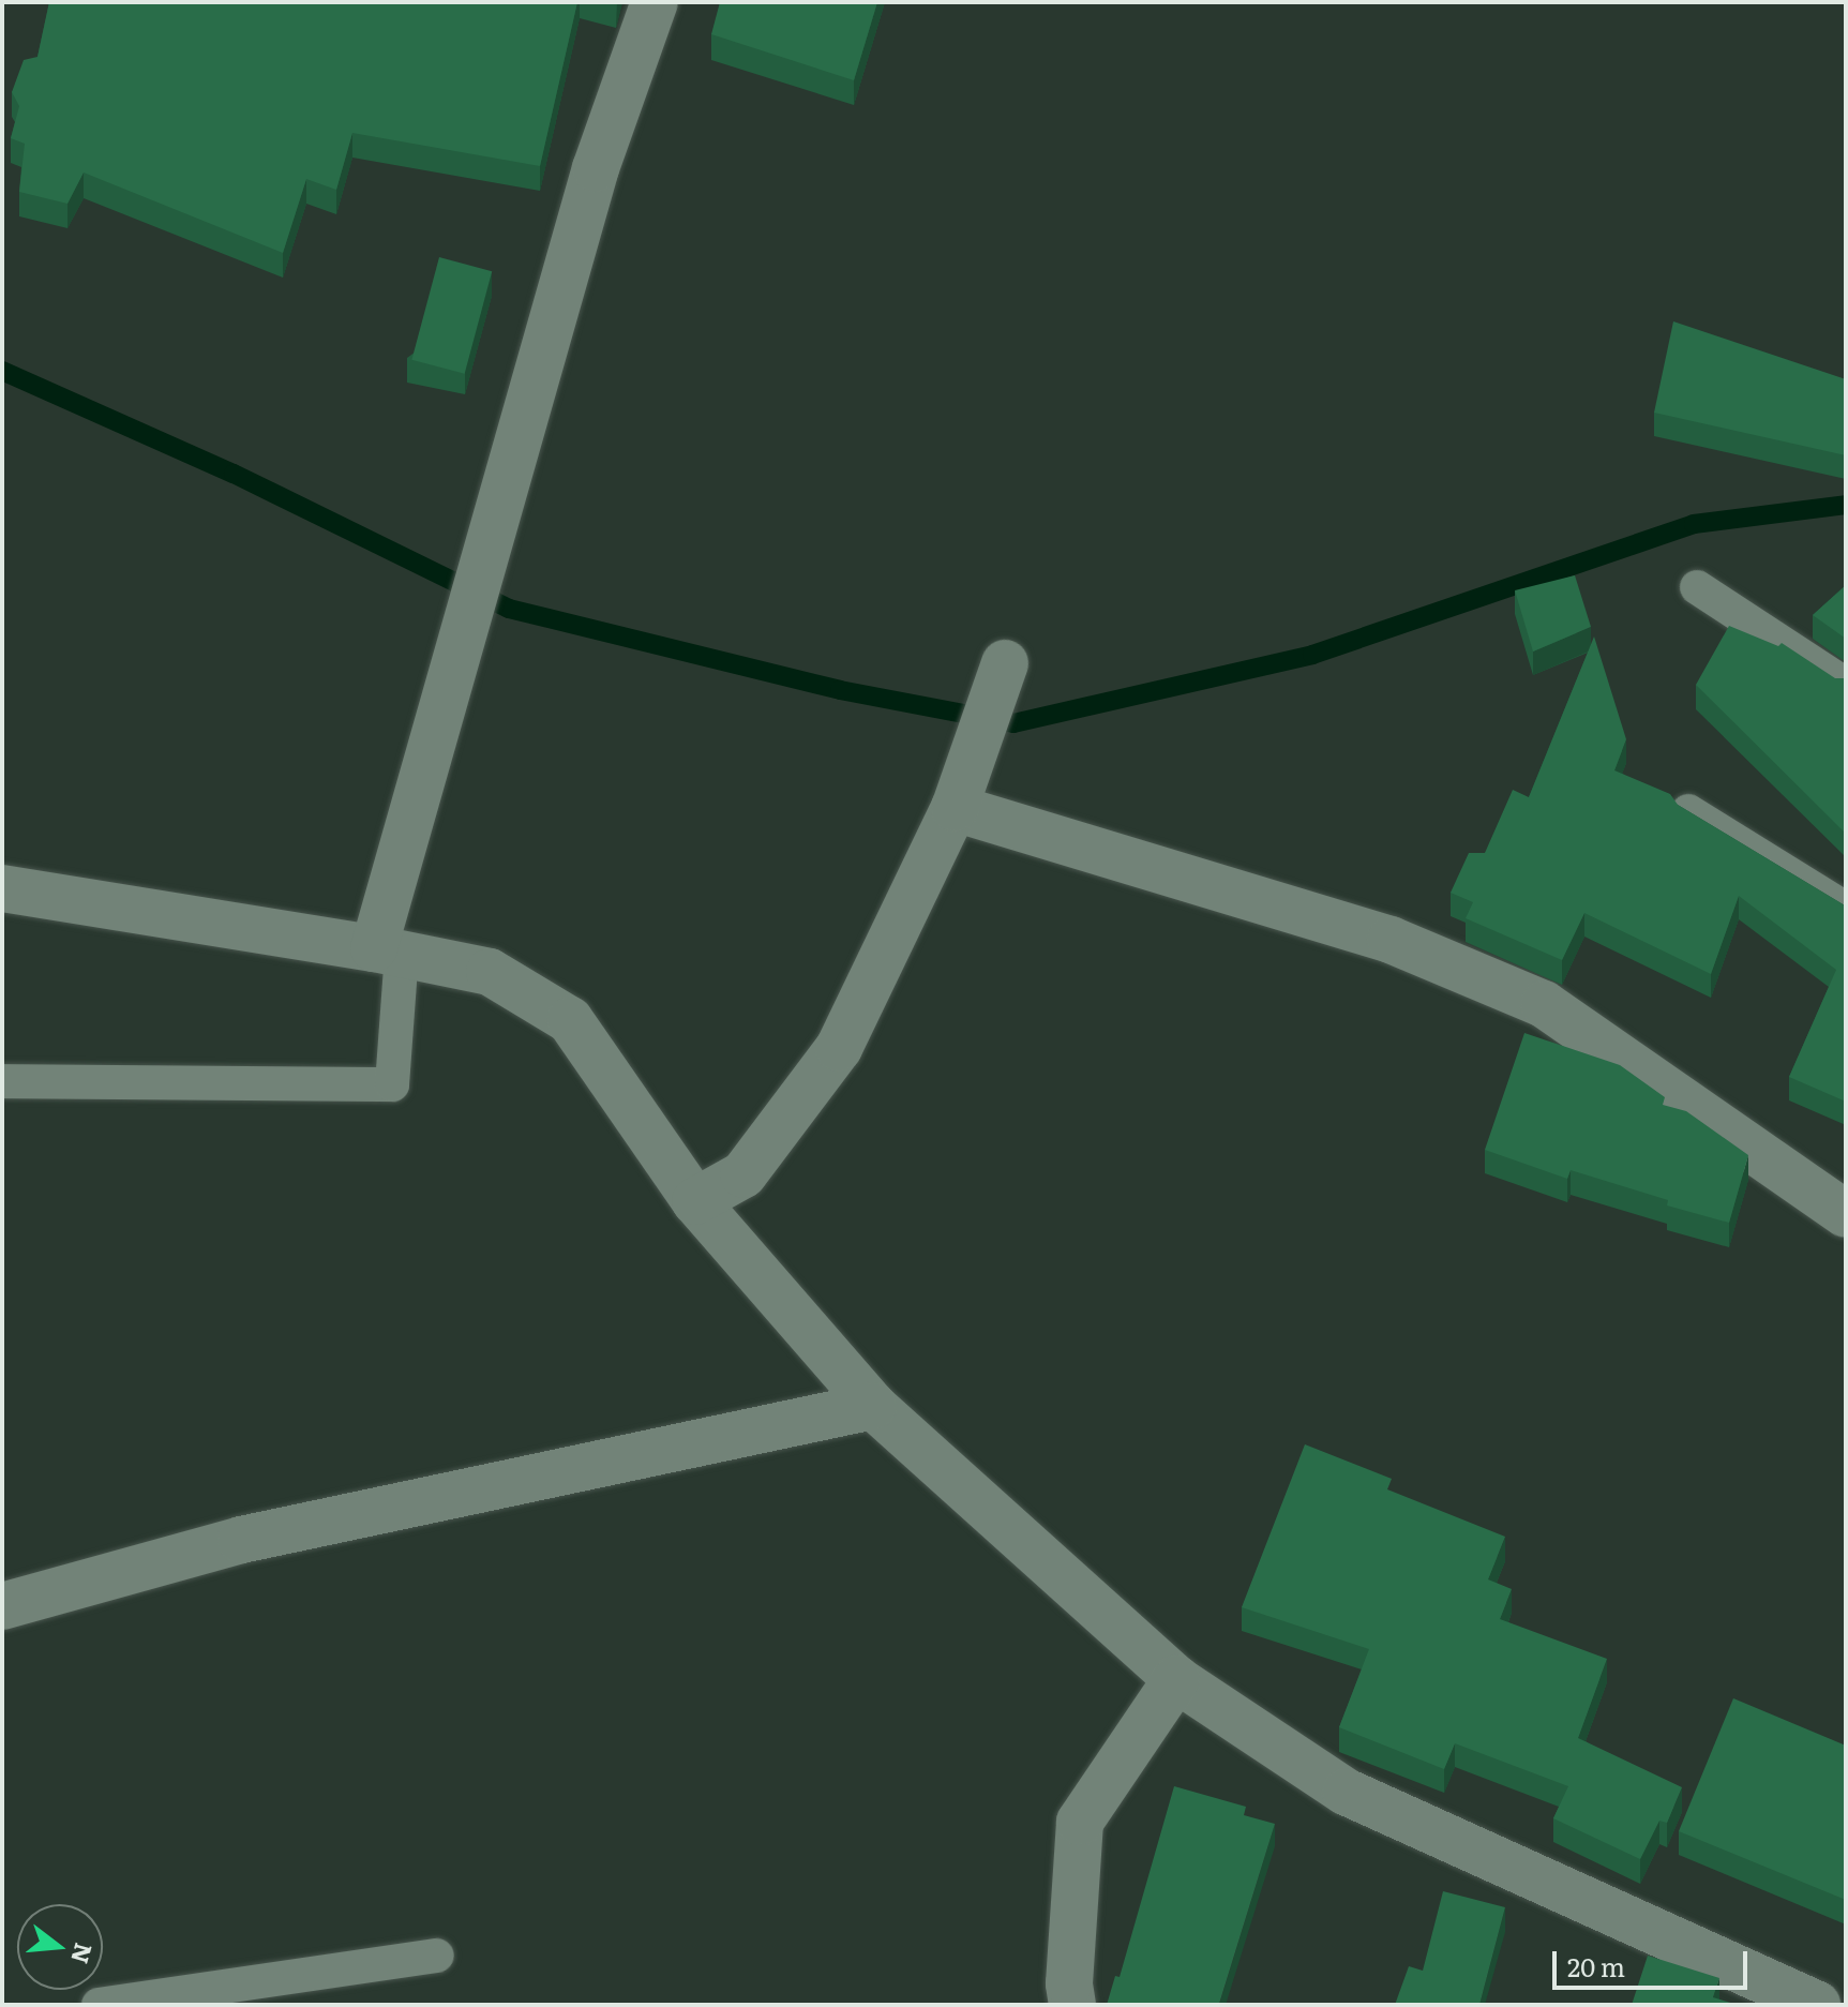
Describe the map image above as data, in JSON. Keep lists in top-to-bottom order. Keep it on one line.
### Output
{"scale_bar":"20 m","north":"right"}
